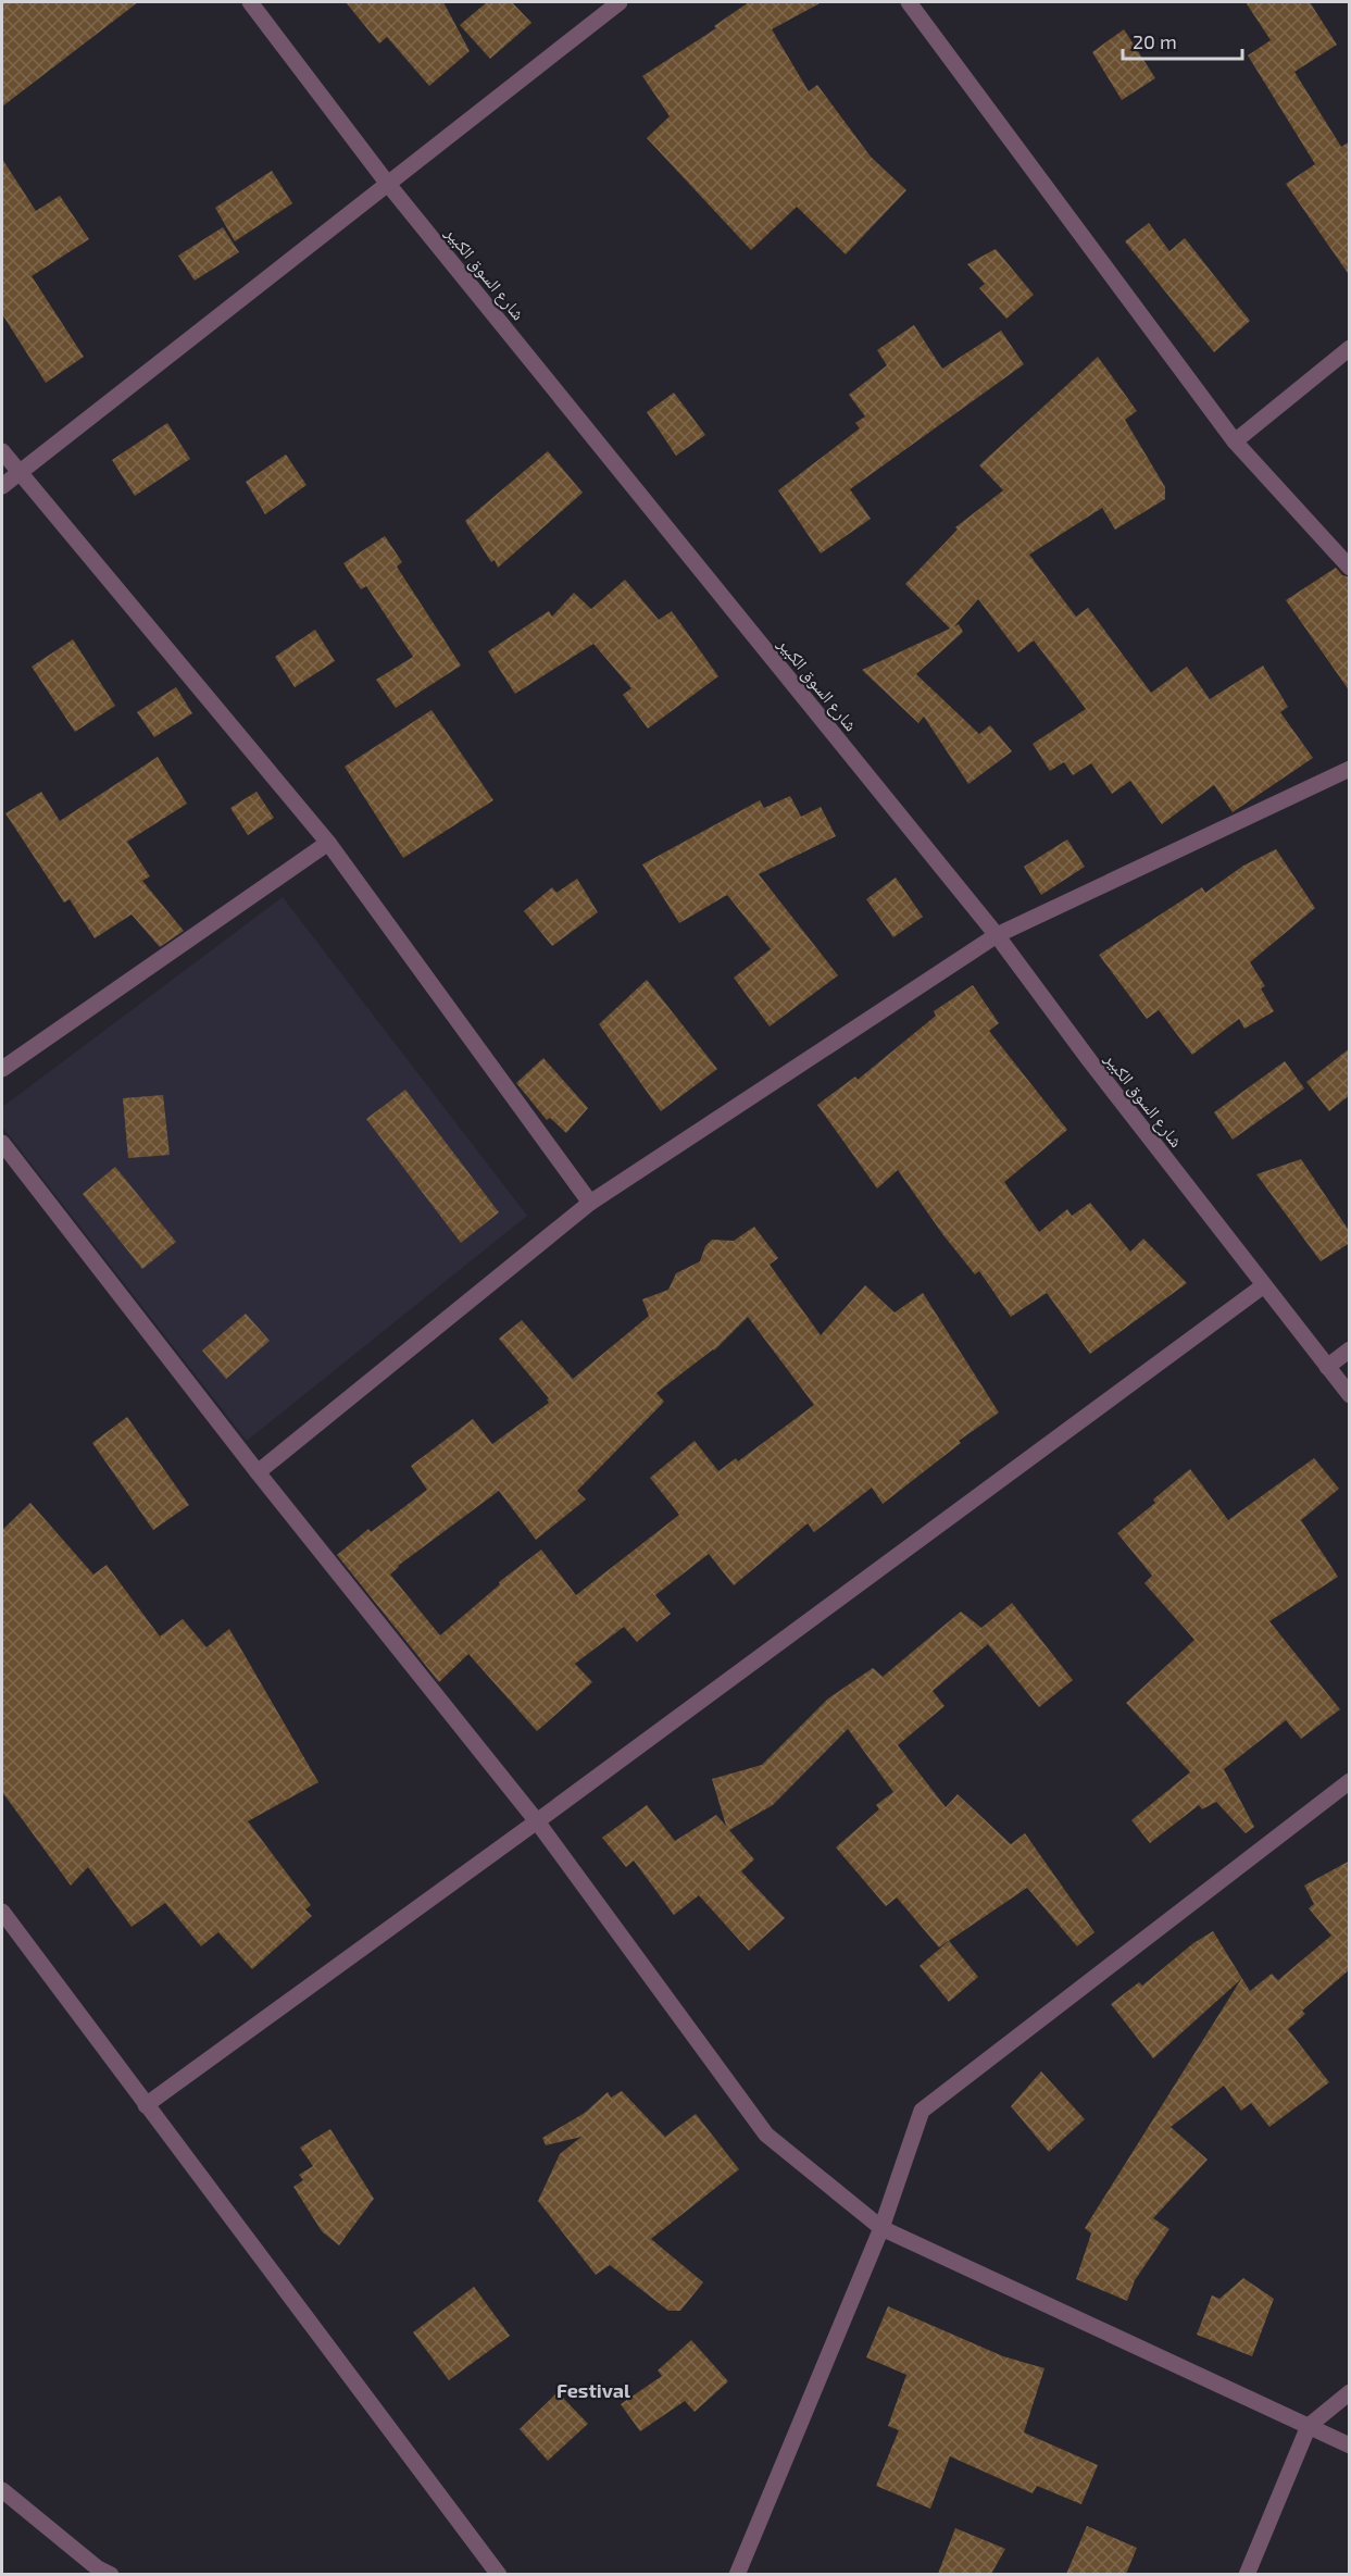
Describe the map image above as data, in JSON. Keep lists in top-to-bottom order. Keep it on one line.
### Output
{"streets":{"street":["شارع السوق الكبير"]},"districts":["Festival"],"scale_bar":"20 m"}
